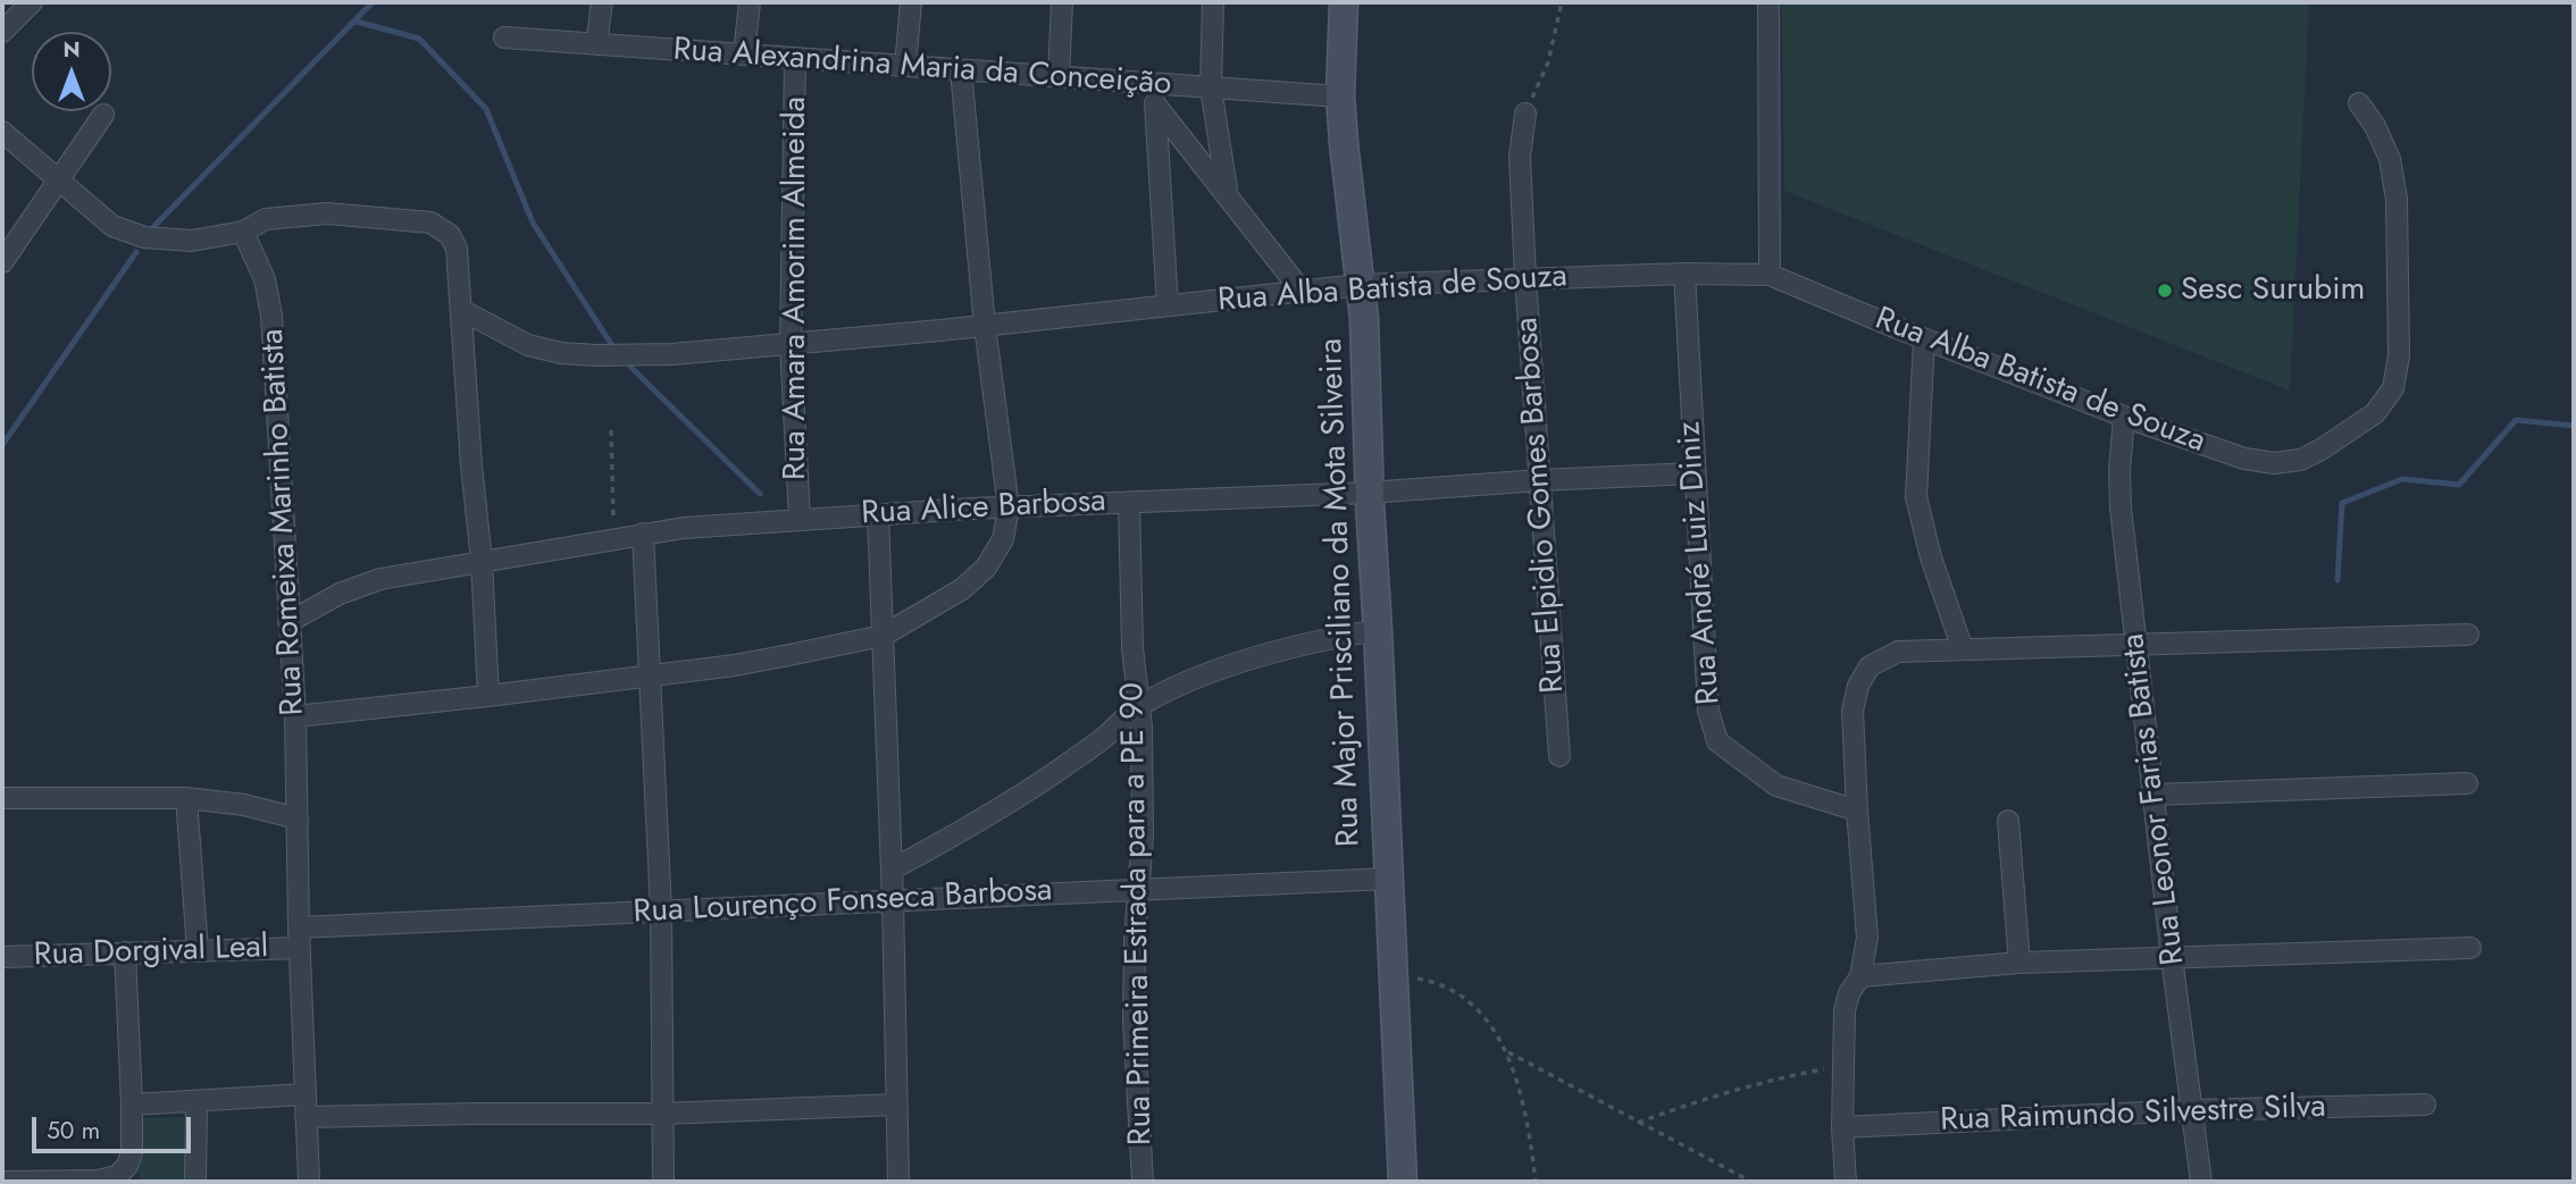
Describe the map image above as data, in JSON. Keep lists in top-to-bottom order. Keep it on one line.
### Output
{"streets":{"main road":["Rua Major Prisciliano da Mota Silveira"],"street":["Rua Alexandrina Maria da Conceição","Rua Amara Amorim Almeida","Rua Alba Batista de Souza","Rua Elpidio Gomes Barbosa","Rua Alice Barbosa","Rua Romeixa Marinho Batista","Rua André Luiz Diniz","Rua Leonor Farias Batista","Rua Lourenço Fonseca Barbosa","Rua Primeira Estrada para a PE 90","Rua Dorgival Leal","Rua Raimundo Silvestre Silva"]},"crossings":[["Rua Alexandrina Maria da Conceição","Rua Amara Amorim Almeida"],["Rua Alexandrina Maria da Conceição","Rua Major Prisciliano da Mota Silveira"],["Rua Amara Amorim Almeida","Rua Alba Batista de Souza"],["Rua Amara Amorim Almeida","Rua Alice Barbosa"],["Rua Alba Batista de Souza","Rua Elpidio Gomes Barbosa"],["Rua Alba Batista de Souza","Rua André Luiz Diniz"],["Rua Alba Batista de Souza","Rua Major Prisciliano da Mota Silveira"],["Rua Alba Batista de Souza","Rua Leonor Farias Batista"],["Rua Elpidio Gomes Barbosa","Rua Alice Barbosa"],["Rua Alice Barbosa","Rua Romeixa Marinho Batista"],["Rua Alice Barbosa","Rua André Luiz Diniz"],["Rua Alice Barbosa","Rua Major Prisciliano da Mota Silveira"],["Rua Alice Barbosa","Rua Primeira Estrada para a PE 90"],["Rua Romeixa Marinho Batista","Rua Lourenço Fonseca Barbosa"],["Rua Romeixa Marinho Batista","Rua Dorgival Leal"],["Rua Major Prisciliano da Mota Silveira","Rua Lourenço Fonseca Barbosa"],["Rua Leonor Farias Batista","Rua Raimundo Silvestre Silva"],["Rua Lourenço Fonseca Barbosa","Rua Primeira Estrada para a PE 90"],["Rua Lourenço Fonseca Barbosa","Rua Dorgival Leal"]],"places":["Sesc Surubim"],"scale_bar":"50 m","north":"top"}
